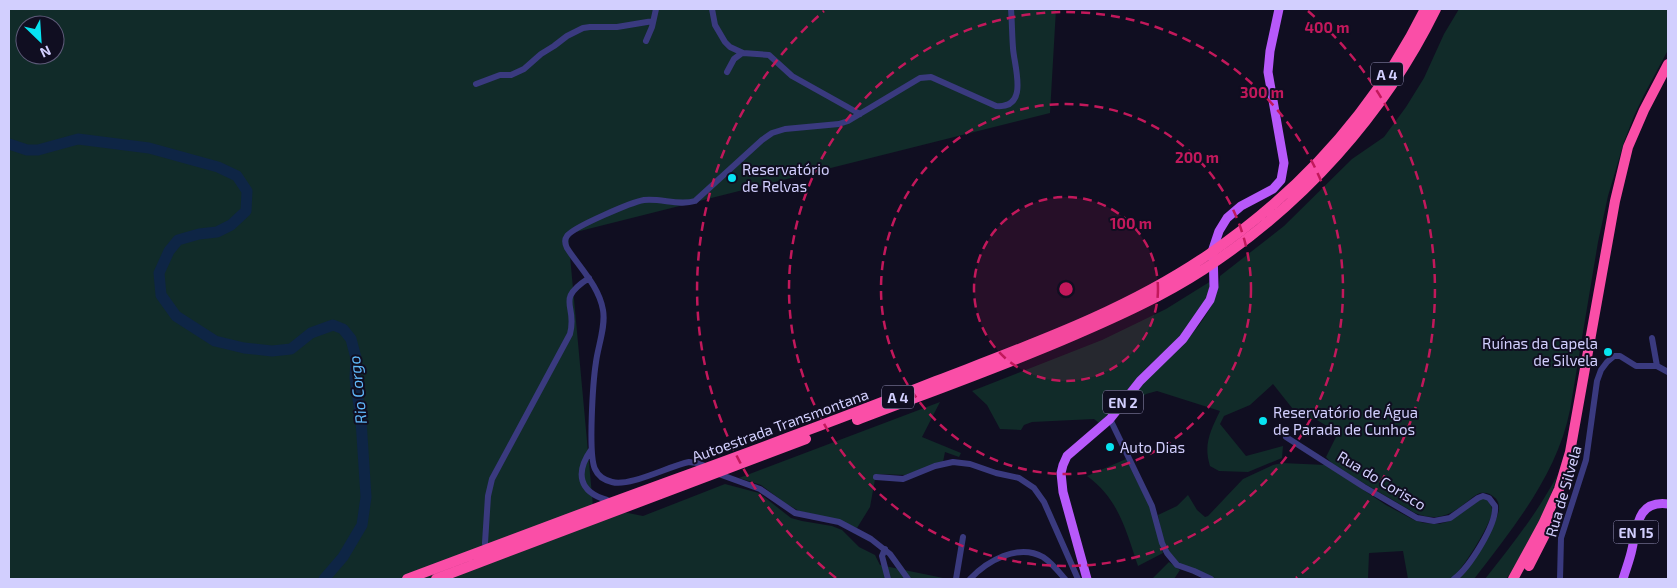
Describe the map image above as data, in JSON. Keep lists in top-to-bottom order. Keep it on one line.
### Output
{"streets":{"highway":["A 4","Autoestrada Transmontana"],"main road":["EN 2","EN 15"],"street":["Rua do Corisco","Rua de Silvela"]},"water":["Rio Corgo"],"places":["Reservatório de Relvas","Ruínas da Capela de Silvela","Reservatório de Água de Parada de Cunhos","Auto Dias"],"north":"bottom right","rings":["400 m","300 m","200 m","100 m"]}
